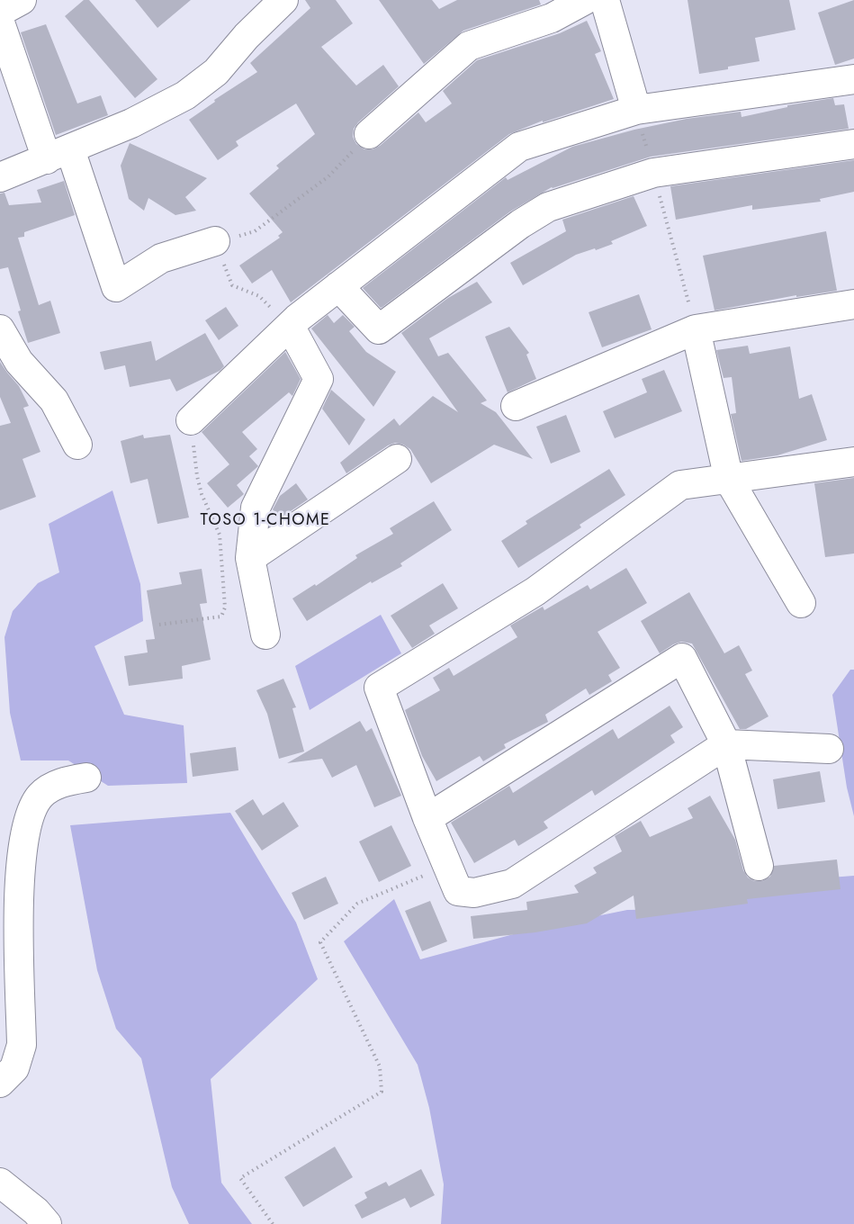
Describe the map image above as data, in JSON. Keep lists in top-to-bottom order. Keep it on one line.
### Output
{"districts":["TOSO 1-CHOME"]}
